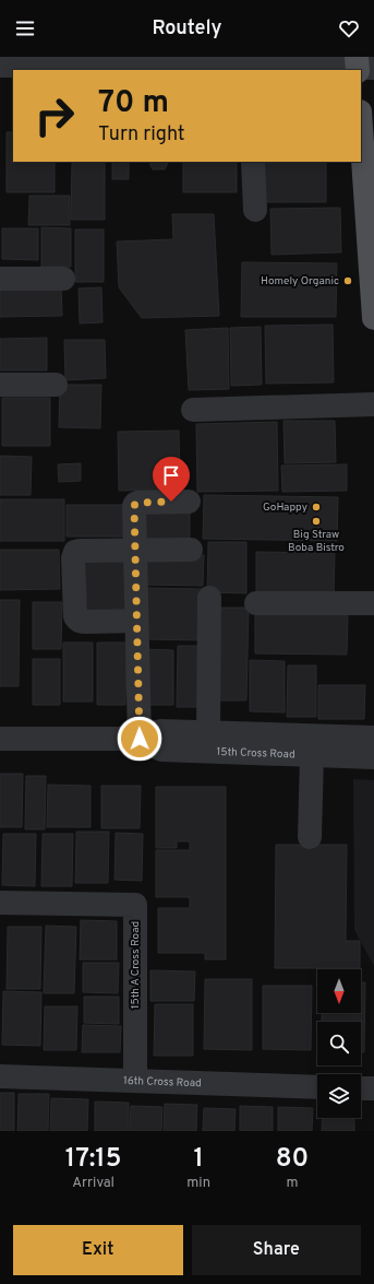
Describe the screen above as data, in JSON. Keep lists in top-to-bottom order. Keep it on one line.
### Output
{"streets":{"street":["15th Cross Road","15th A Cross Road","16th Cross Road"]},"crossings":[["15th A Cross Road","16th Cross Road"]],"places":["Homely Organic","GoHappy","Big Straw Boba Bistro"],"north":"bottom","page":{"header":"Routely","turn":["70 m","Turn right"],"eta":["17:15","Arrival","1","min","80","m"],"buttons":["Exit","Share"]}}
